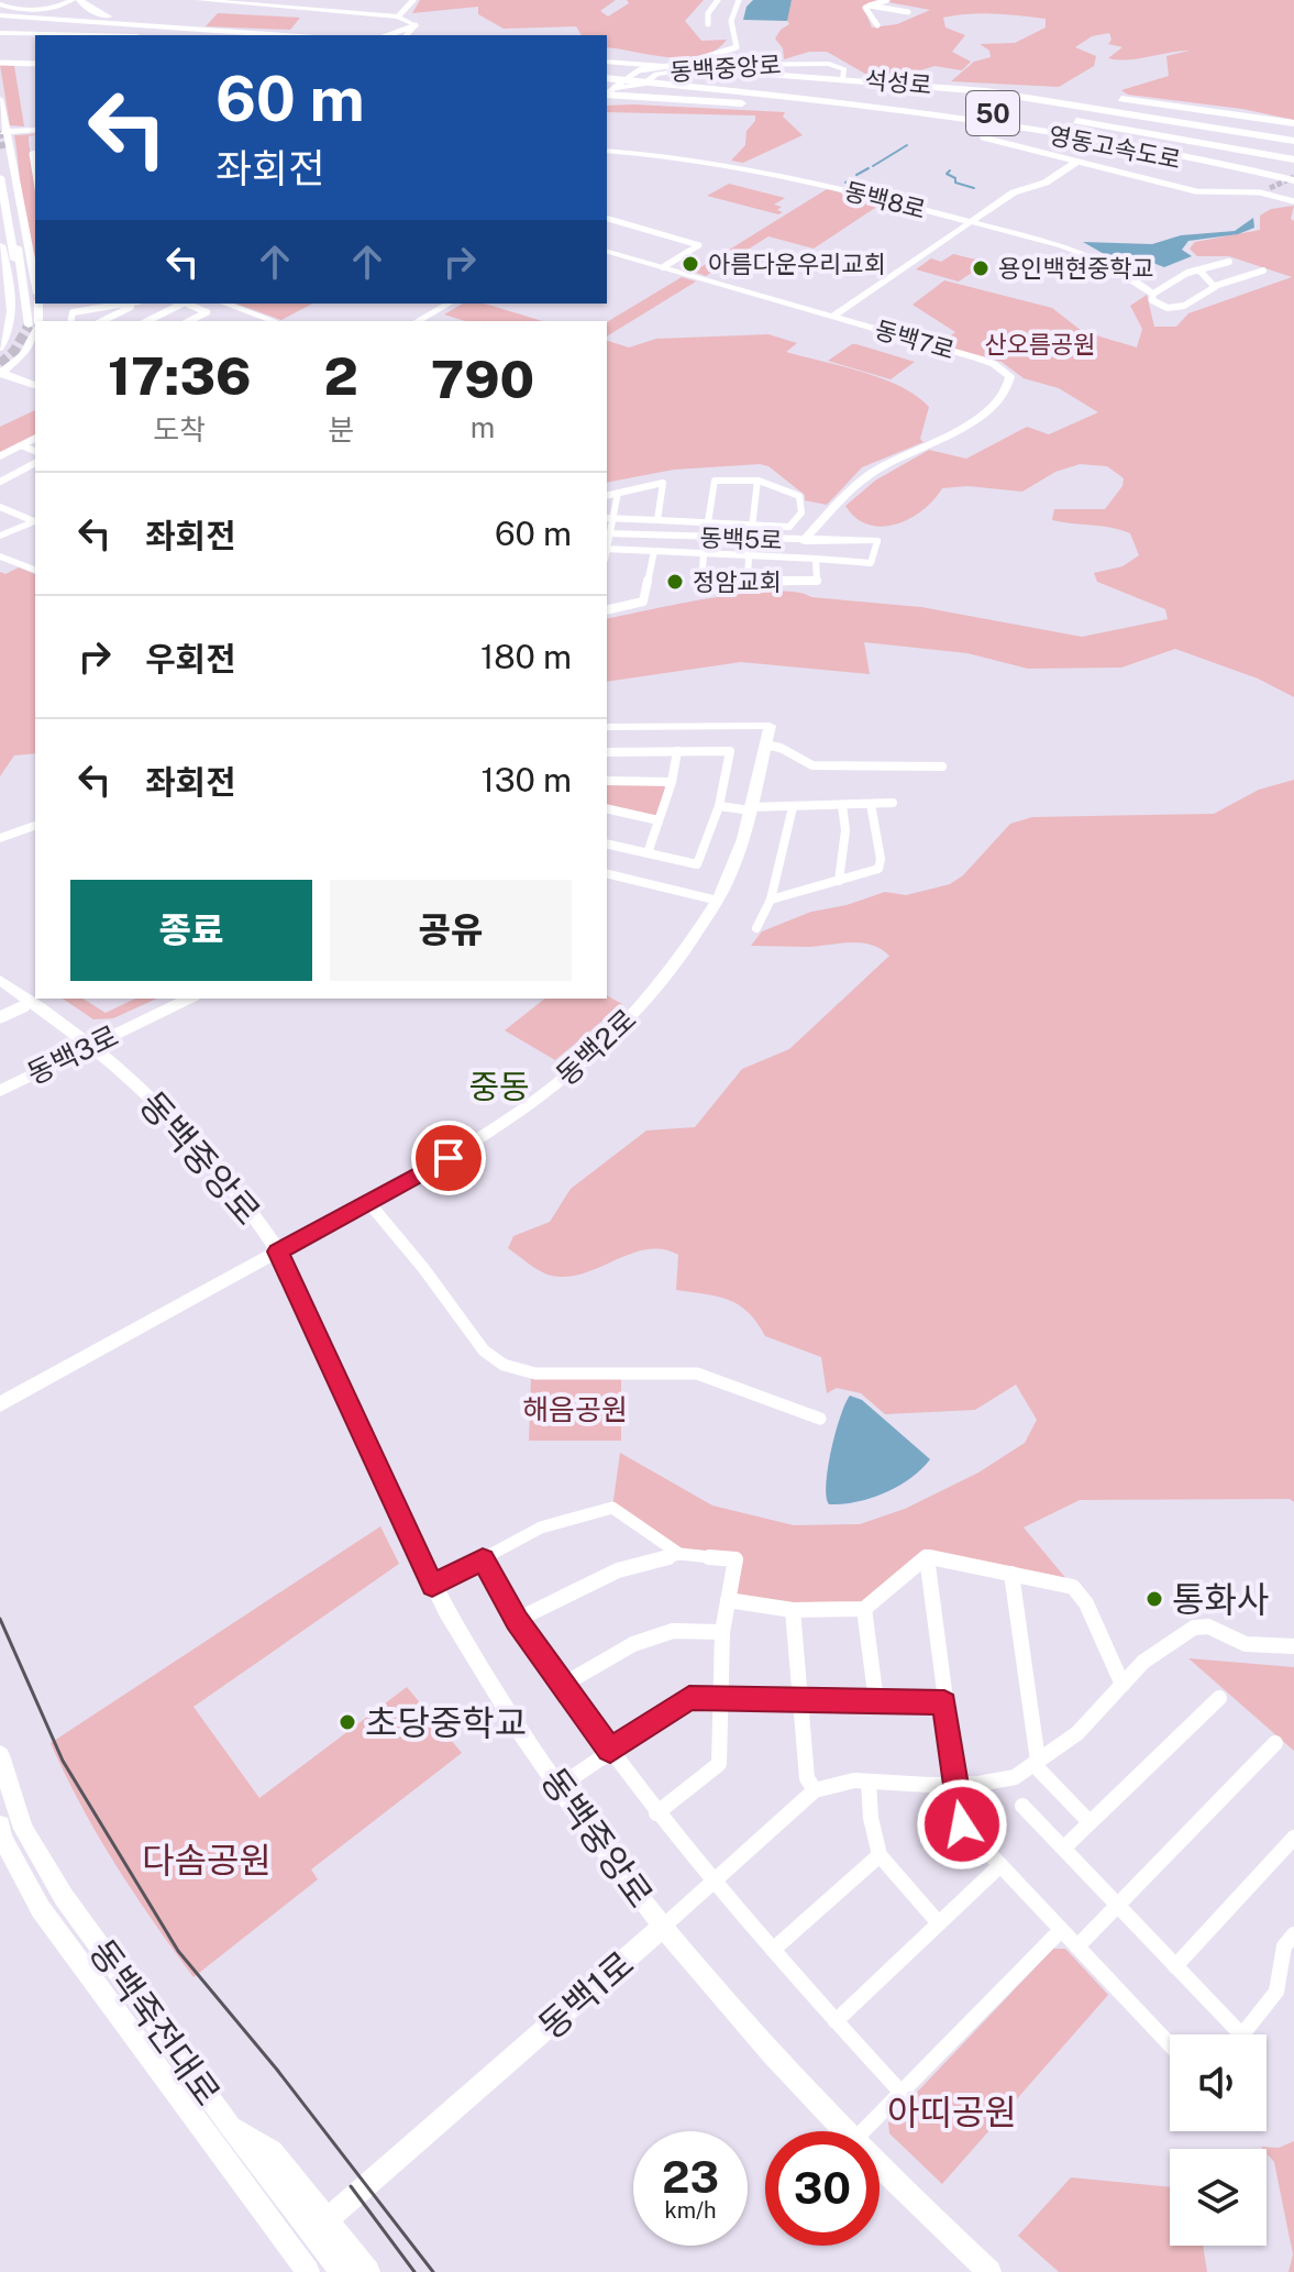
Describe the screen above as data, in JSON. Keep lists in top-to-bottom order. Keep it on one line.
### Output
{"streets":{"highway":["석성로","50","영동고속도로"],"street":["동백중앙로","동백8로","동백7로","동백5로","동백2로","동백3로","동백1로","동백죽전대로"]},"crossings":[["동백중앙로","석성로"],["동백중앙로","동백2로"],["동백중앙로","동백3로"],["동백중앙로","동백1로"],["동백7로","동백5로"]],"districts":["중동"],"parks":["산오름공원","해음공원","다솜공원","아띠공원"],"places":["아름다운우리교회","용인백현중학교","정암교회","통화사","초당중학교"],"page":{"turn":["60 m","좌회전"],"eta":["17:36","도착","2","분","790","m"],"list":[{"name":"좌회전","value":"60 m"},{"name":"우회전","value":"180 m"},{"name":"좌회전","value":"130 m"}],"buttons":["종료","공유"],"speed":"23 km/h","limit":"30"}}
